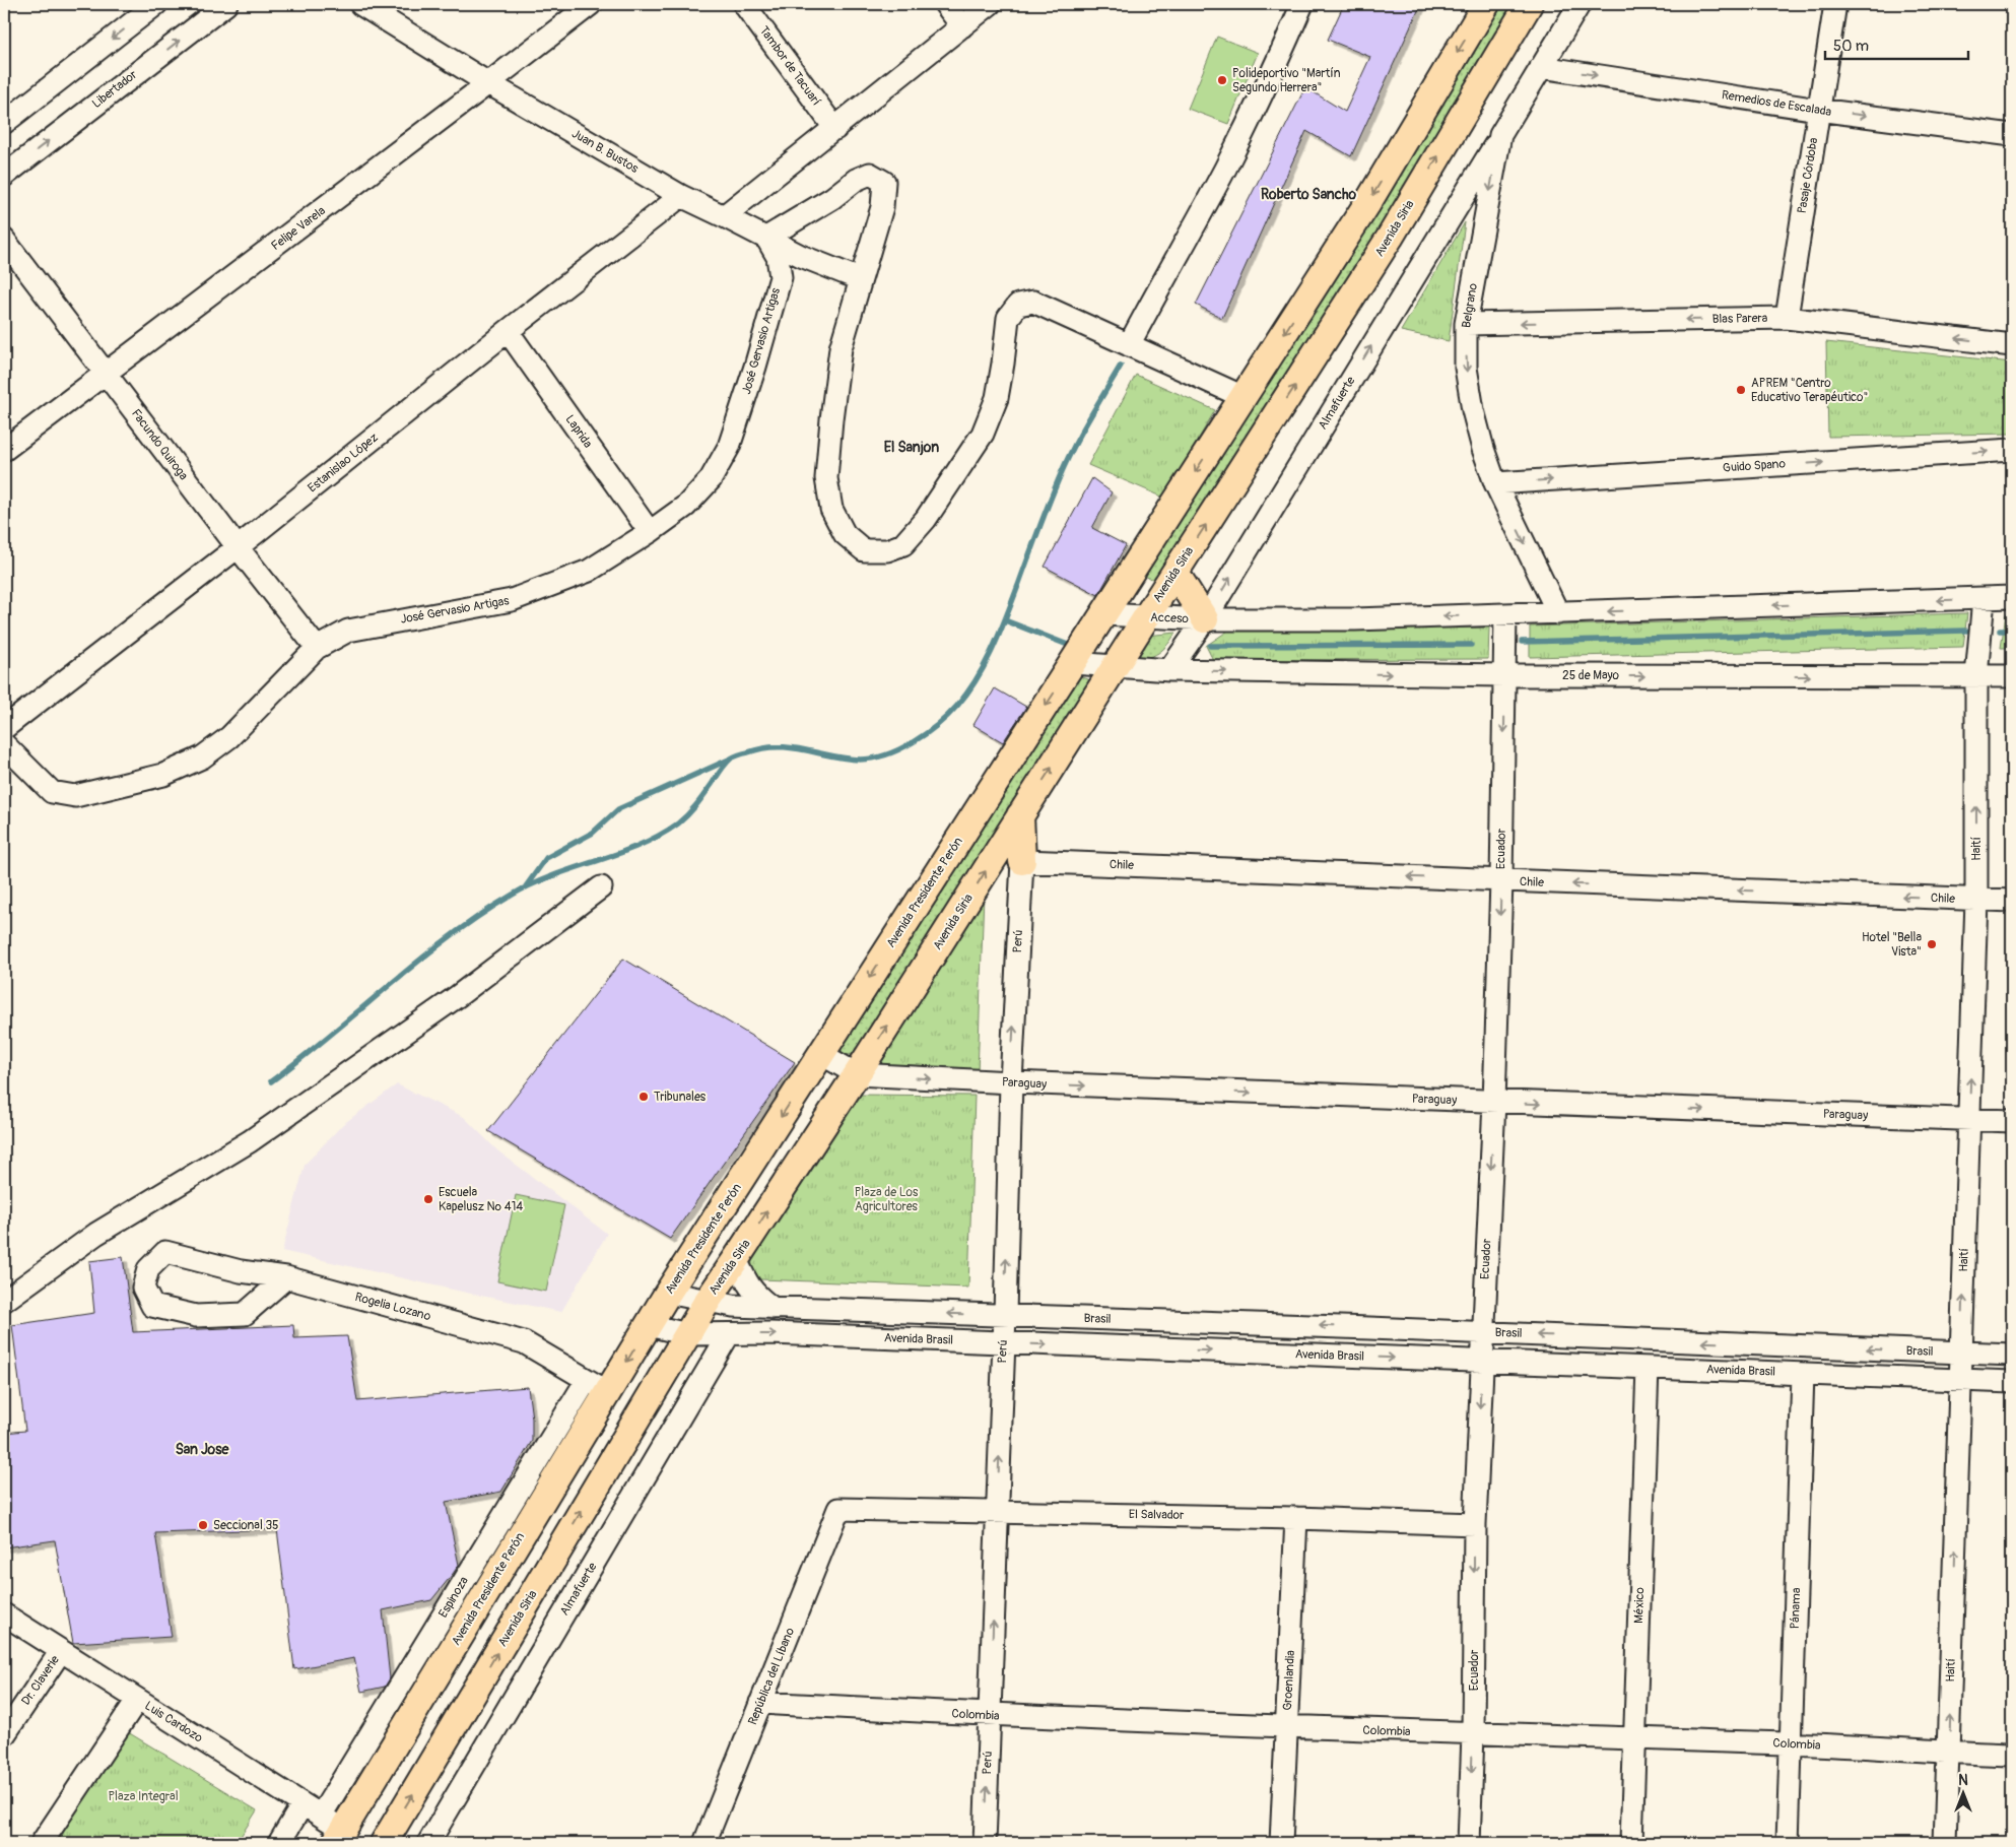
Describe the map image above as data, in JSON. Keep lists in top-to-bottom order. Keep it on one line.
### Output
{"streets":{"main road":["Avenida Siria","Avenida Presidente Perón"],"street":["Tambor de Tacuarí","Libertador","Remedios de Escalada","Juan B. Bustos","Pasaje Córdoba","Felipe Varela","Belgrano","Blas Parera","José Gervasio Artigas","Almafuerte","Laprida","Facundo Quiroga","Estanislao López","Guido Spano","Acceso","25 de Mayo","Ecuador","Haití","Chile","Perú","Paraguay","Rogelia Lozano","Brasil","Avenida Brasil","El Salvador","Espinoza","México","Pánama","República del Líbano","Dr. Claverie","Groenlandia","Colombia","Luis Cardozo"]},"crossings":[["Remedios de Escalada","Pasaje Córdoba"],["Remedios de Escalada","Belgrano"],["Juan B. Bustos","Felipe Varela"],["Juan B. Bustos","José Gervasio Artigas"],["Juan B. Bustos","Estanislao López"],["Pasaje Córdoba","Blas Parera"],["Felipe Varela","Facundo Quiroga"],["Avenida Siria","Acceso"],["Avenida Siria","Paraguay"],["Avenida Siria","Avenida Brasil"],["Belgrano","Blas Parera"],["Belgrano","Almafuerte"],["Belgrano","Guido Spano"],["José Gervasio Artigas","Laprida"],["José Gervasio Artigas","Facundo Quiroga"],["Almafuerte","Acceso"],["Almafuerte","25 de Mayo"],["Almafuerte","Avenida Brasil"],["Laprida","Estanislao López"],["Facundo Quiroga","Estanislao López"],["25 de Mayo","Ecuador"],["25 de Mayo","Haití"],["Ecuador","Chile"],["Ecuador","Paraguay"],["Ecuador","Brasil"],["Ecuador","Avenida Brasil"],["Ecuador","El Salvador"],["Ecuador","Colombia"],["Haití","Chile"],["Haití","Paraguay"],["Haití","Brasil"],["Haití","Avenida Brasil"],["Haití","Colombia"],["Chile","Perú"],["Avenida Presidente Perón","Rogelia Lozano"],["Avenida Presidente Perón","Avenida Brasil"],["Avenida Presidente Perón","Espinoza"],["Avenida Presidente Perón","Luis Cardozo"],["Perú","Paraguay"],["Perú","Brasil"],["Perú","Avenida Brasil"],["Perú","El Salvador"],["Perú","Colombia"],["Rogelia Lozano","Espinoza"],["Avenida Brasil","México"],["Avenida Brasil","Pánama"],["El Salvador","República del Líbano"],["El Salvador","Groenlandia"],["Espinoza","Luis Cardozo"],["México","Colombia"],["Pánama","Colombia"],["República del Líbano","Colombia"],["Dr. Claverie","Luis Cardozo"],["Groenlandia","Colombia"]],"one_way":["Remedios de Escalada","Belgrano","Blas Parera","Almafuerte","Ecuador","Haití","Chile","Avenida Presidente Perón","Perú","Paraguay","Brasil"],"districts":["Roberto Sancho","El Sanjon","San Jose"],"parks":["Plaza de Los Agricultores","Plaza Integral"],"places":["Polideportivo \"Martín Segundo Herrera\"","APREM \"Centro Educativo Terapéutico\"","Hotel \"Bella Vista\"","Tribunales","Escuela Kapelusz Nº 414","Seccional 35"],"scale_bar":"50 m","north":"top"}
